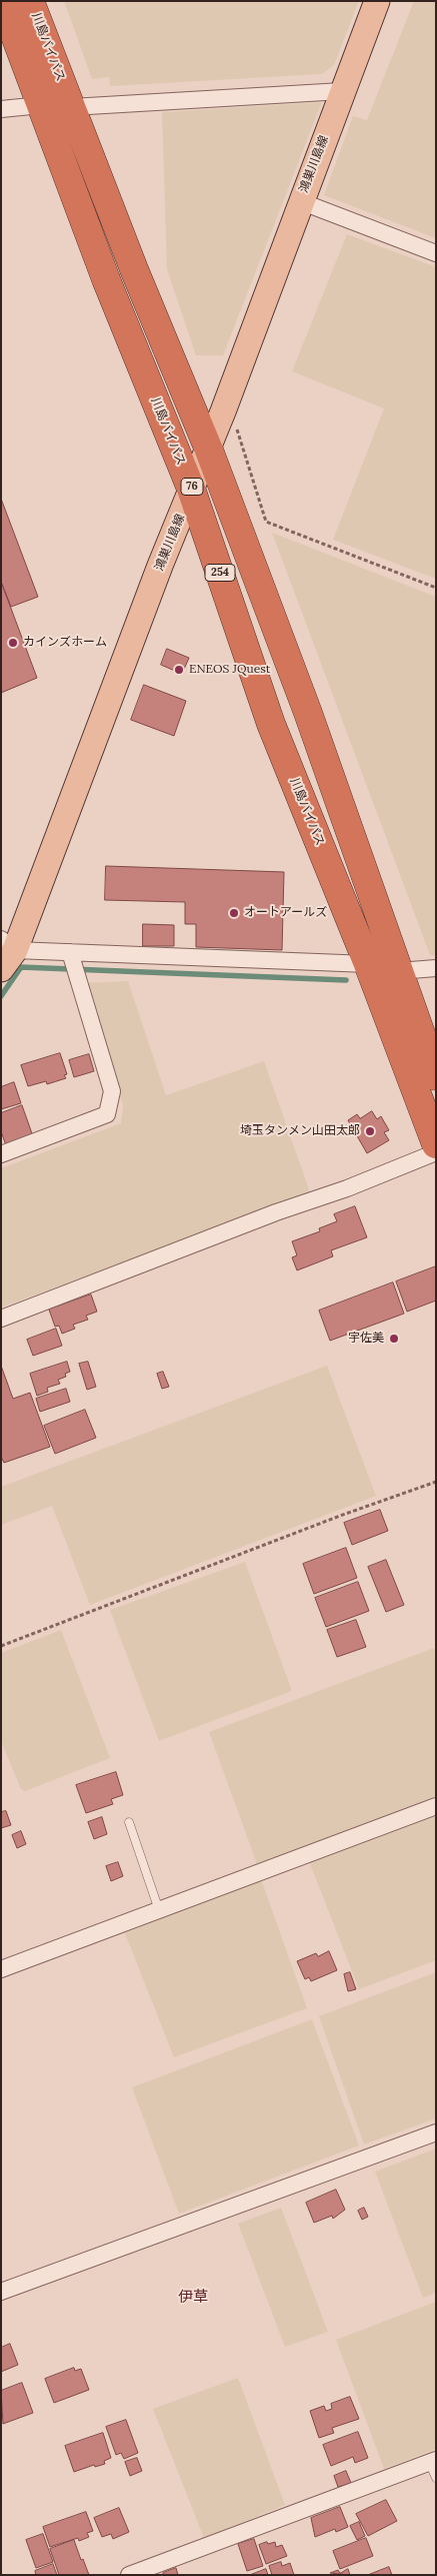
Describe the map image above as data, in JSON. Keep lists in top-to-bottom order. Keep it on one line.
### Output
{"streets":{"highway":["川島バイパス","254"],"main road":["鴻巣川島線","76"]},"crossings":[["川島バイパス","鴻巣川島線"]],"districts":["伊草"],"places":["カインズホーム","ENEOS JQuest","オートアールズ","埼玉タンメン山田太郎","宇佐美"]}
